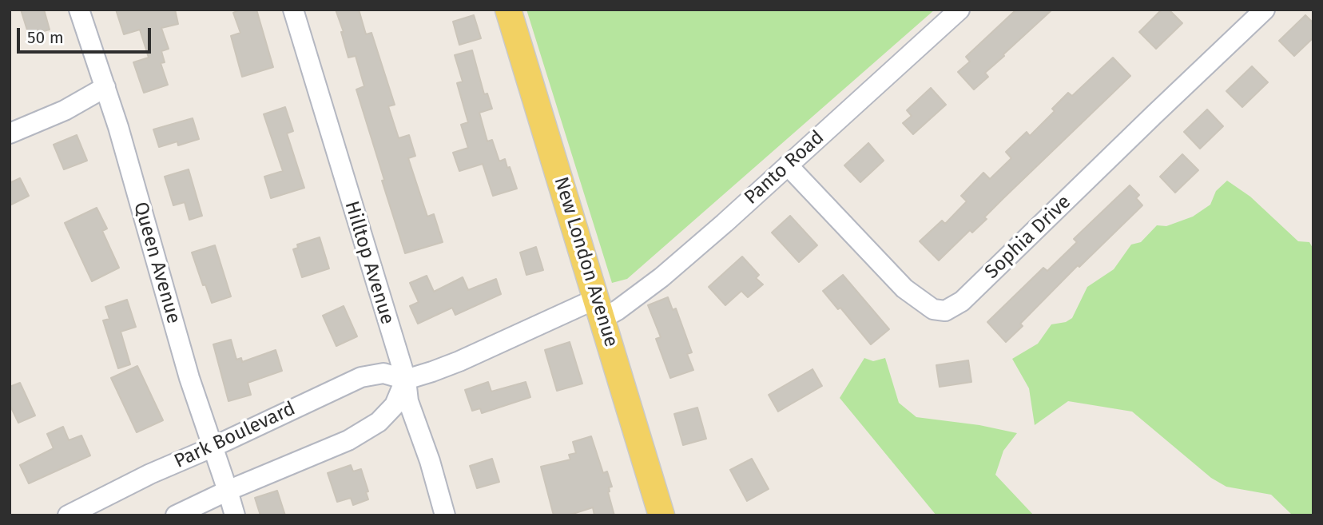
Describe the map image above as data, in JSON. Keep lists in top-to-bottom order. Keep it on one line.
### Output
{"streets":{"main road":["New London Avenue"],"street":["Panto Road","Sophia Drive","Queen Avenue","Hilltop Avenue","Park Boulevard"]},"crossings":[["Panto Road","Sophia Drive"],["Panto Road","New London Avenue"],["Panto Road","Park Boulevard"],["New London Avenue","Park Boulevard"],["Queen Avenue","Park Boulevard"],["Hilltop Avenue","Park Boulevard"]],"scale_bar":"50 m"}
